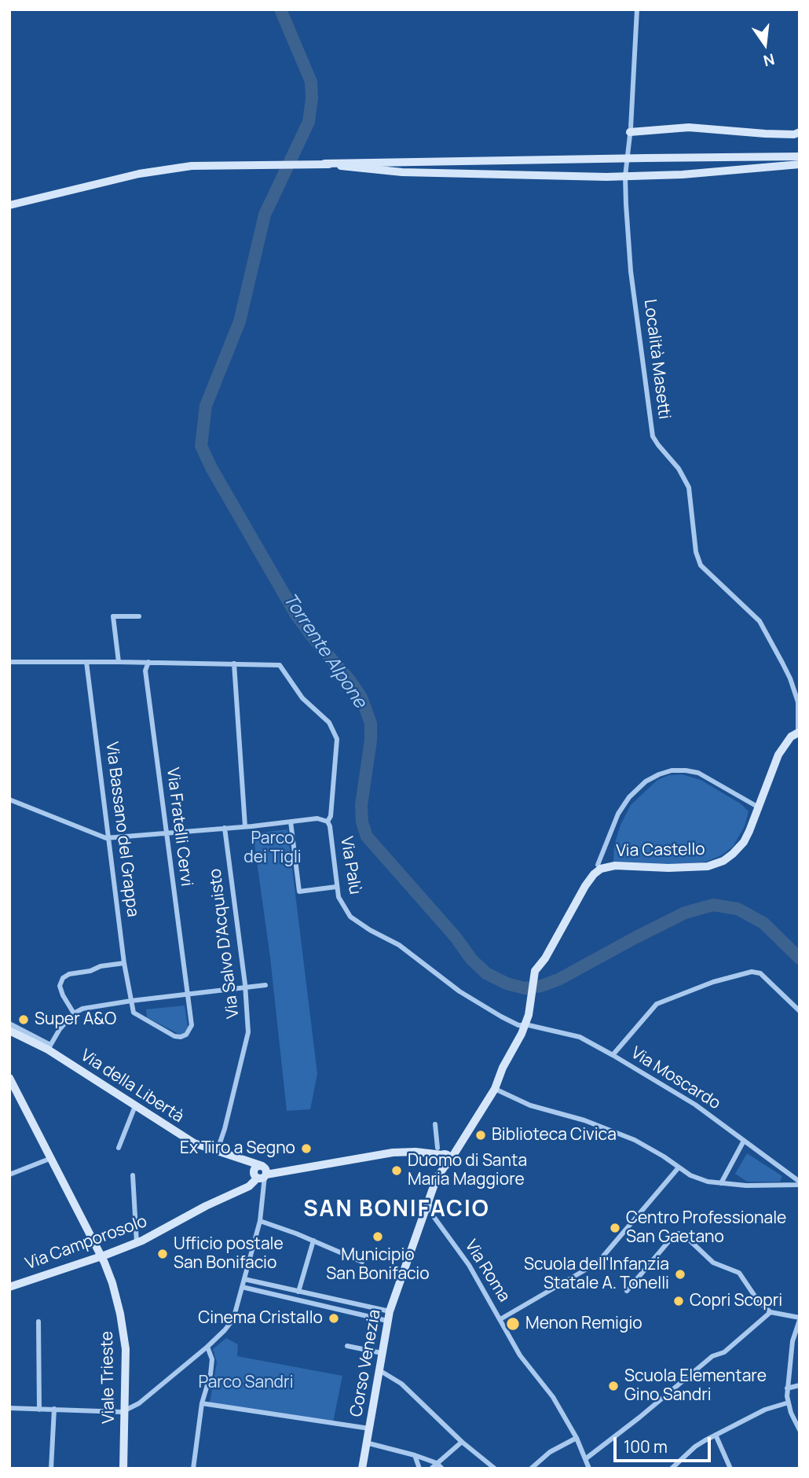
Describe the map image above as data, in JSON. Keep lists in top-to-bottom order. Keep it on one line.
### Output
{"streets":{"street":["Località Masetti","Via Fratelli Cervi","Via Bassano del Grappa","Via Castello","Via Palù","Via Salvo D'Acquisto","Via Moscardo","Via della Libertà","Via Camporosolo","Via Roma","Corso Venezia","Viale Trieste"]},"crossings":[["Via Fratelli Cervi","Via Bassano del Grappa"],["Via Castello","Via Palù"],["Via Castello","Via Moscardo"],["Via Castello","Via Camporosolo"],["Via Castello","Corso Venezia"],["Via Palù","Via Moscardo"],["Via Salvo D'Acquisto","Via della Libertà"],["Via della Libertà","Via Camporosolo"],["Via Camporosolo","Corso Venezia"],["Via Camporosolo","Viale Trieste"],["Via Roma","Corso Venezia"]],"districts":["SAN BONIFACIO"],"water":["Torrente Alpone"],"parks":["Parco dei Tigli","Parco Sandri"],"places":["Super A&O","Biblioteca Civica","Ex Tiro a Segno","Duomo di Santa Maria Maggiore","Centro Professionale San Gaetano","Municipio San Bonifacio","Ufficio postale San Bonifacio","Scuola dell'Infanzia Statale A. Tonelli","Copri Scopri","Cinema Cristallo","Menon Remigio","Scuola Elementare Gino Sandri"],"scale_bar":"100 m","north":"bottom"}
